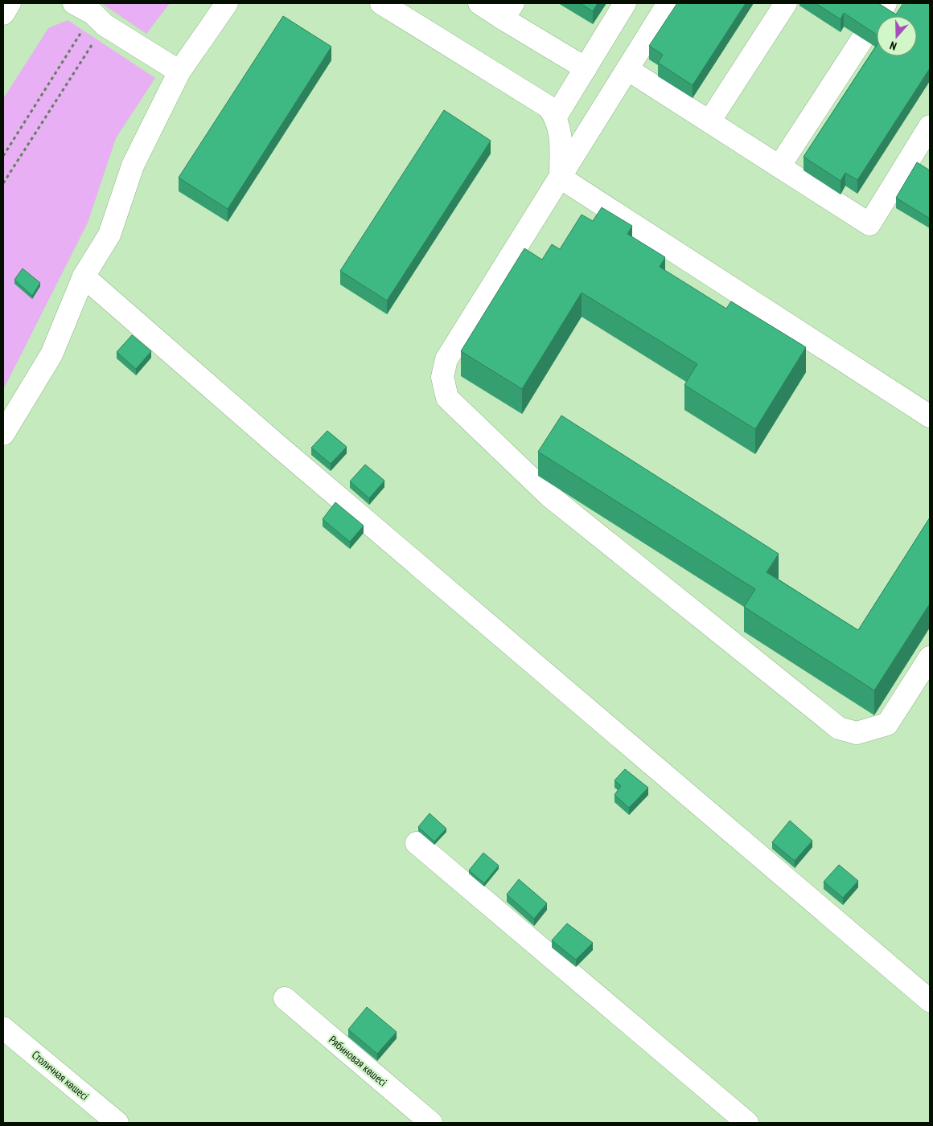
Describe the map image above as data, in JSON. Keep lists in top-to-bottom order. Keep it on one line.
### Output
{"streets":{"street":["Рябиновая көшесі","Столичная көшесі"]},"north":"bottom"}
